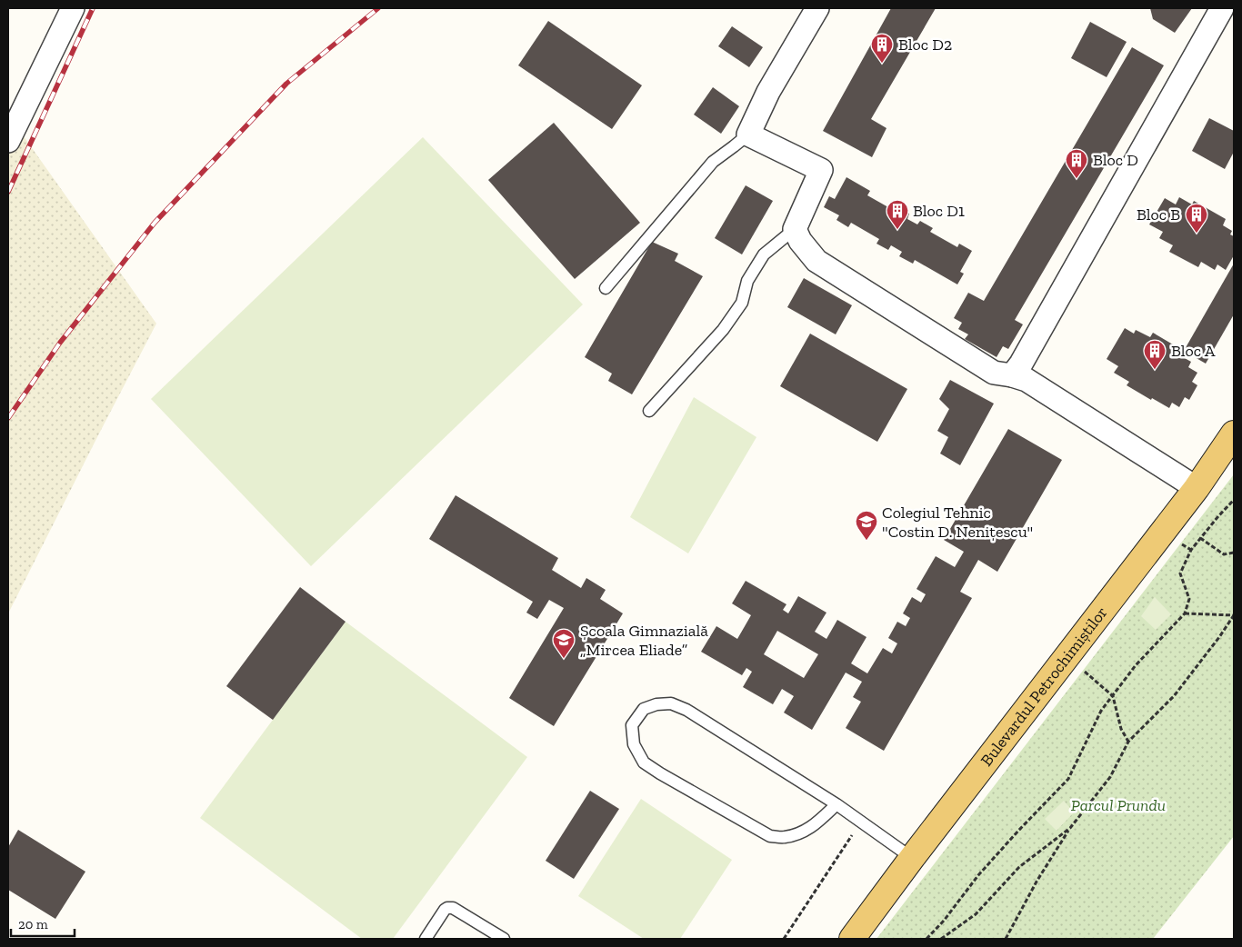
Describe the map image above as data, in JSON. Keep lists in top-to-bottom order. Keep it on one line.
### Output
{"streets":{"main road":["Bulevardul Petrochimiștilor"]},"parks":["Parcul Prundu"],"places":{"building":["Bloc D2","Bloc D","Bloc D1","Bloc B","Bloc A"],"school or university":["Colegiul Tehnic \"Costin D. Nenițescu\"","Școala Gimnazială „Mircea Eliade”"]},"scale_bar":"20 m"}
